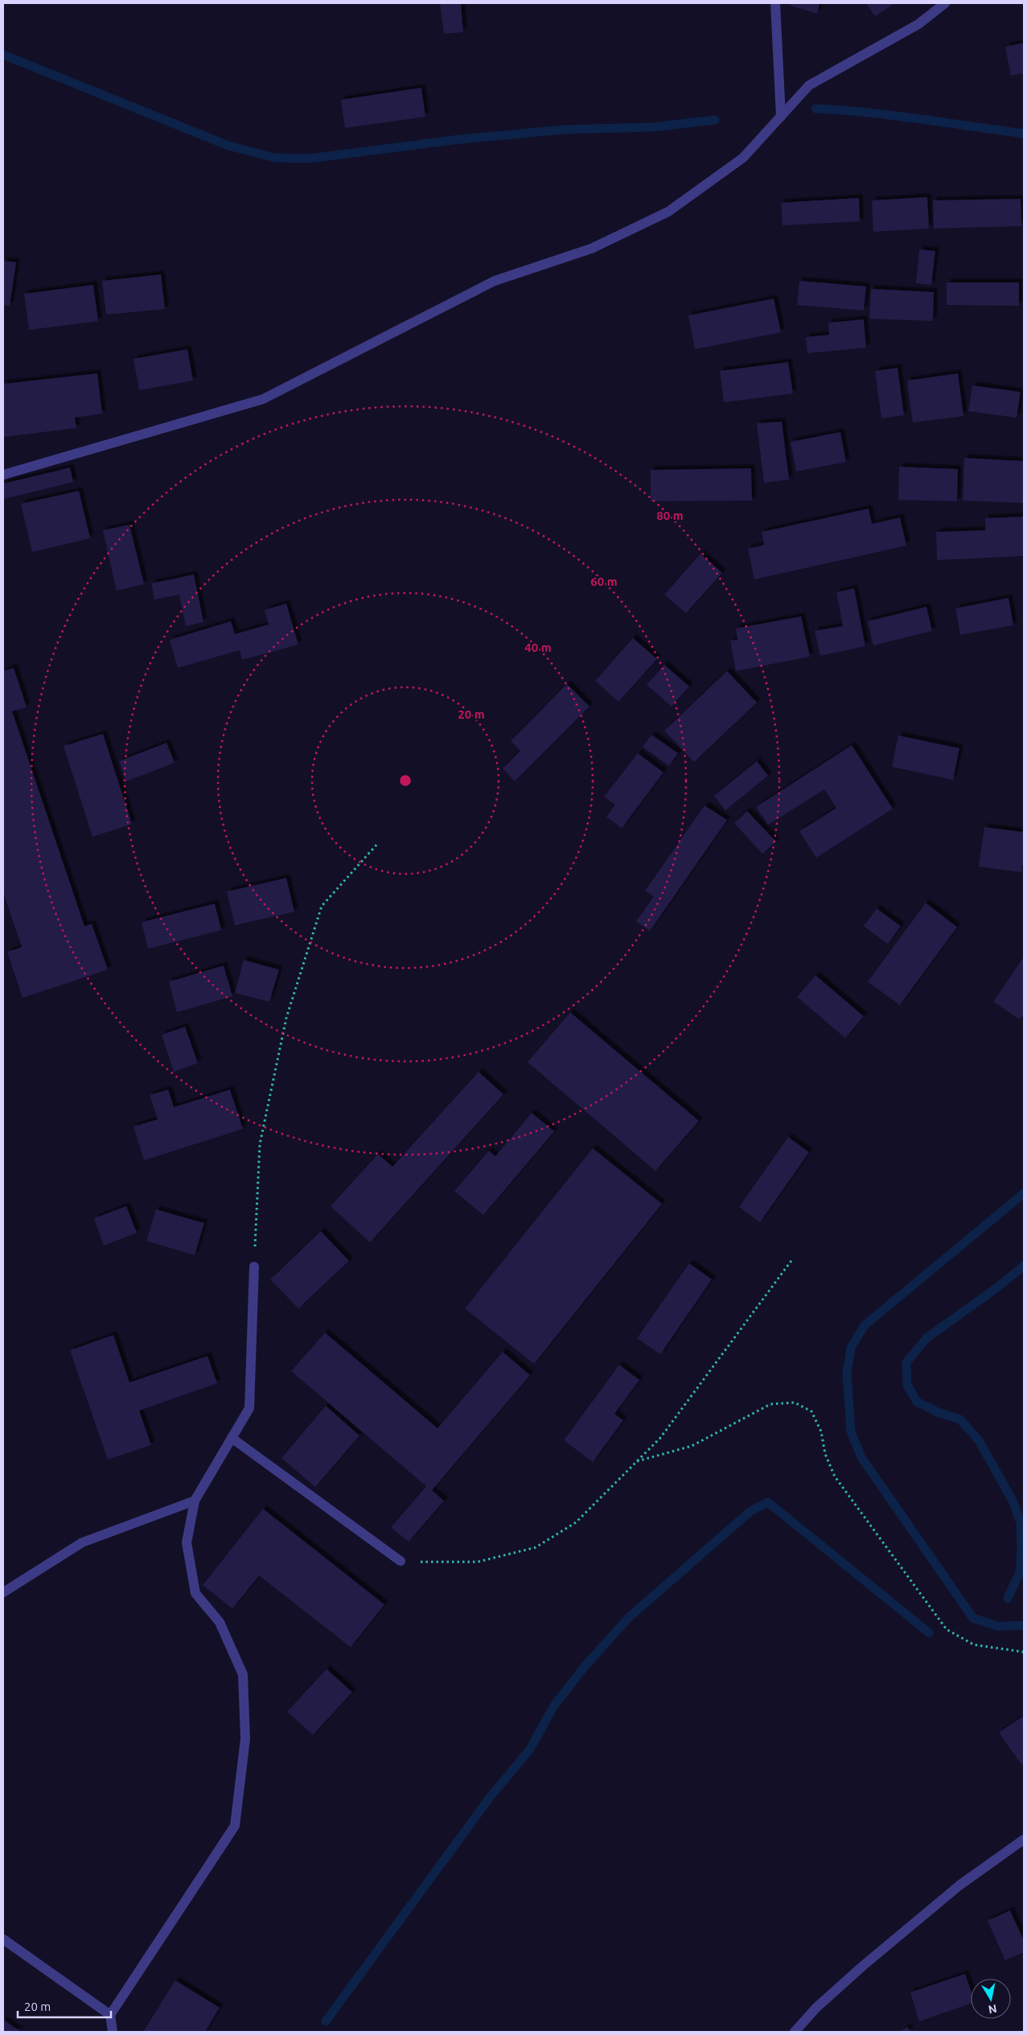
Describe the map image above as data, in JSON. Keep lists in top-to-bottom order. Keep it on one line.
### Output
{"scale_bar":"20 m","north":"bottom","rings":["80 m","60 m","40 m","20 m"]}
